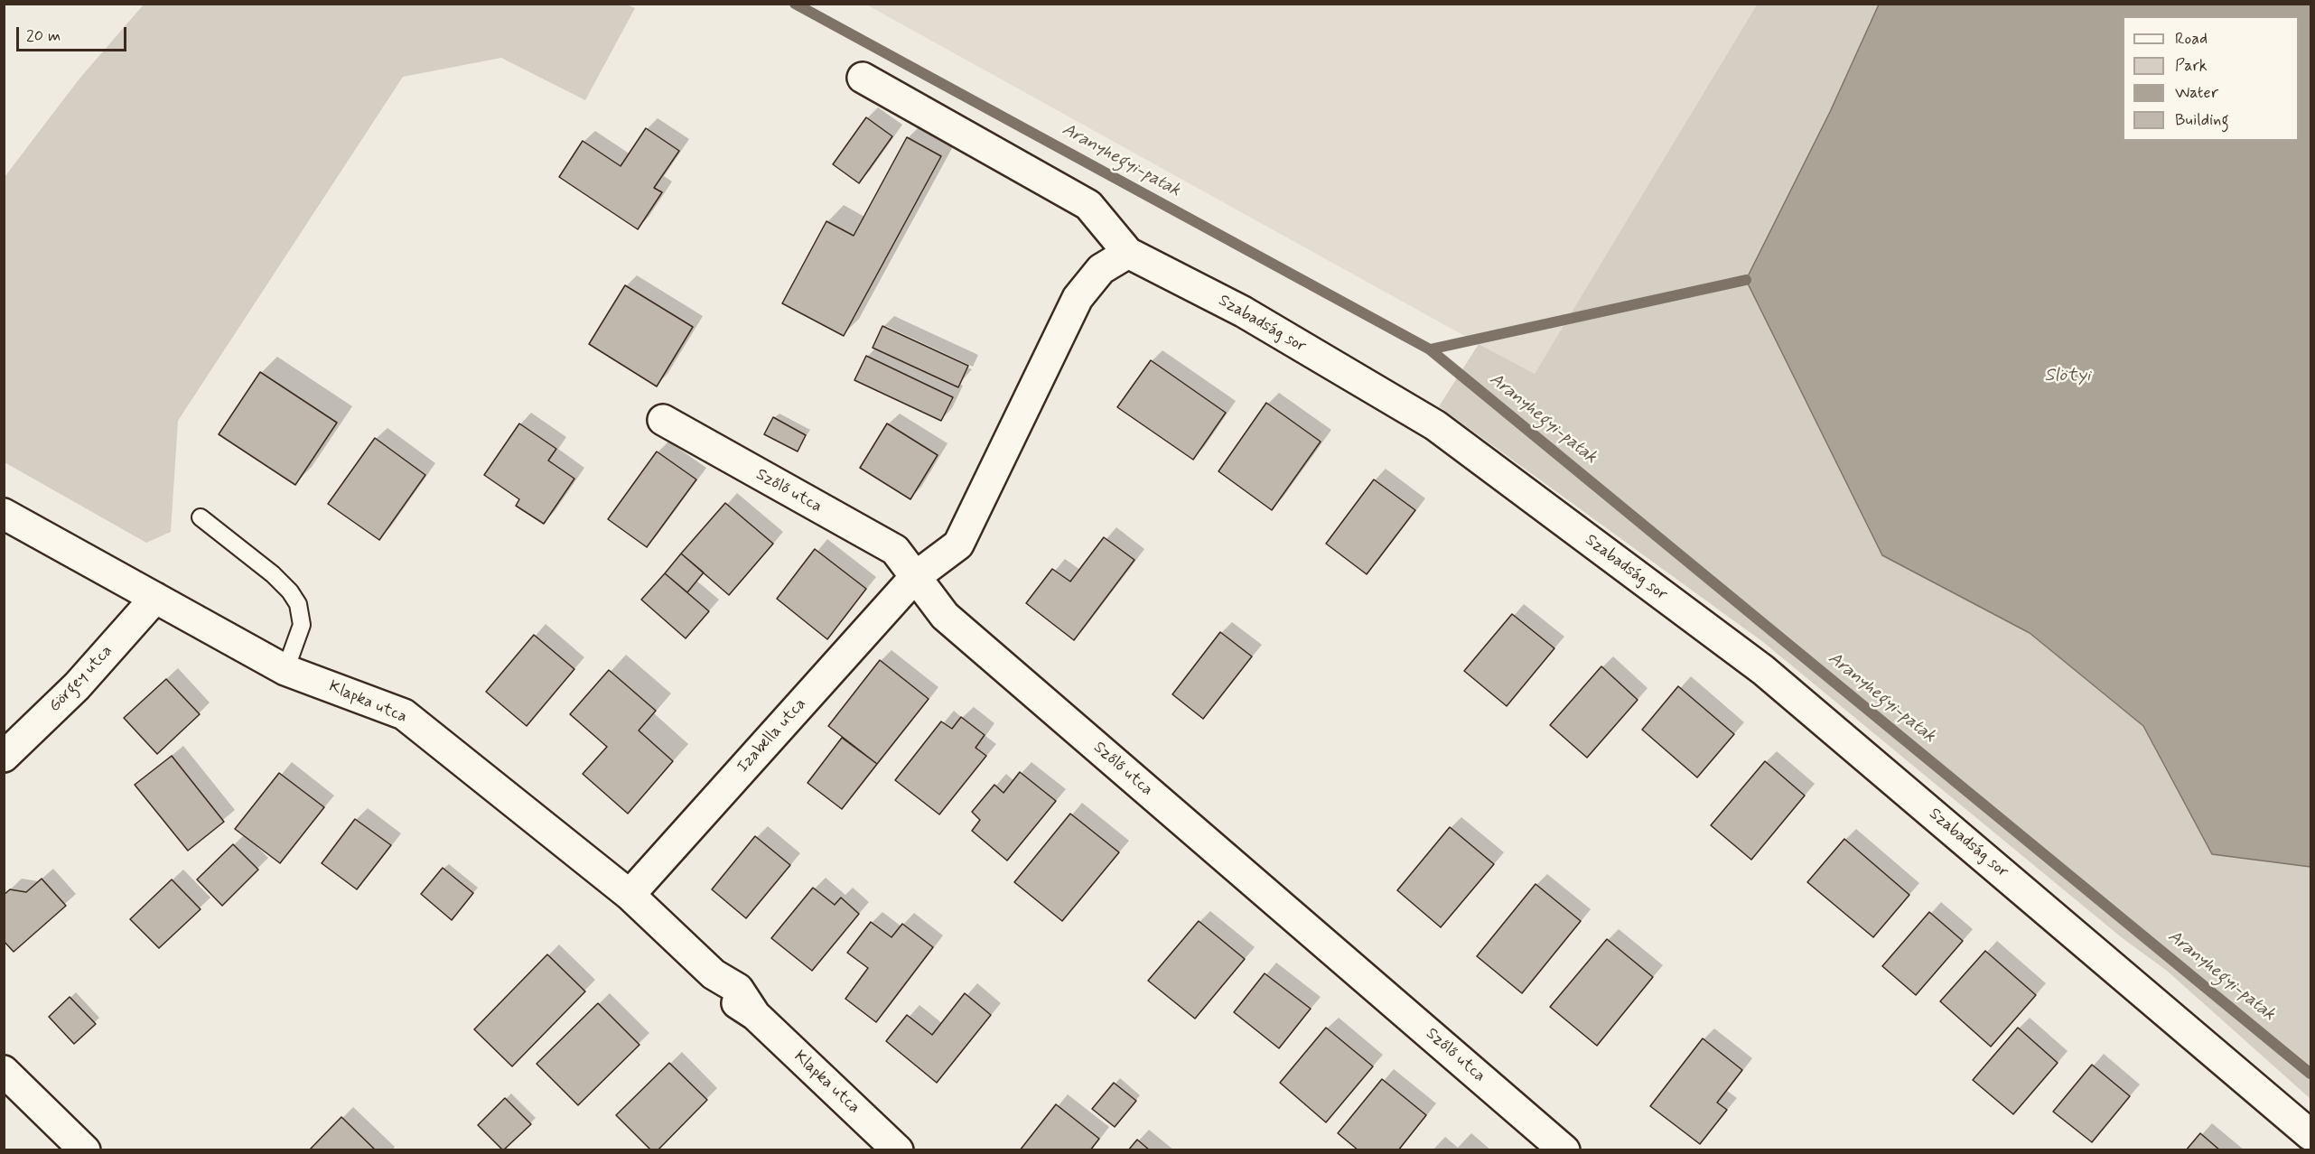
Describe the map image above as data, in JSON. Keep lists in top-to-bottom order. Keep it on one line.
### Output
{"streets":{"street":["Szabadság sor","Szőlő utca","Görgey utca","Klapka utca","Izabella utca"]},"crossings":[["Szabadság sor","Izabella utca"],["Szőlő utca","Izabella utca"],["Görgey utca","Klapka utca"],["Klapka utca","Izabella utca"]],"water":["Aranyhegyi-patak","Slötyi"],"legend":["Road","Park","Water","Building"],"scale_bar":"20 m"}
